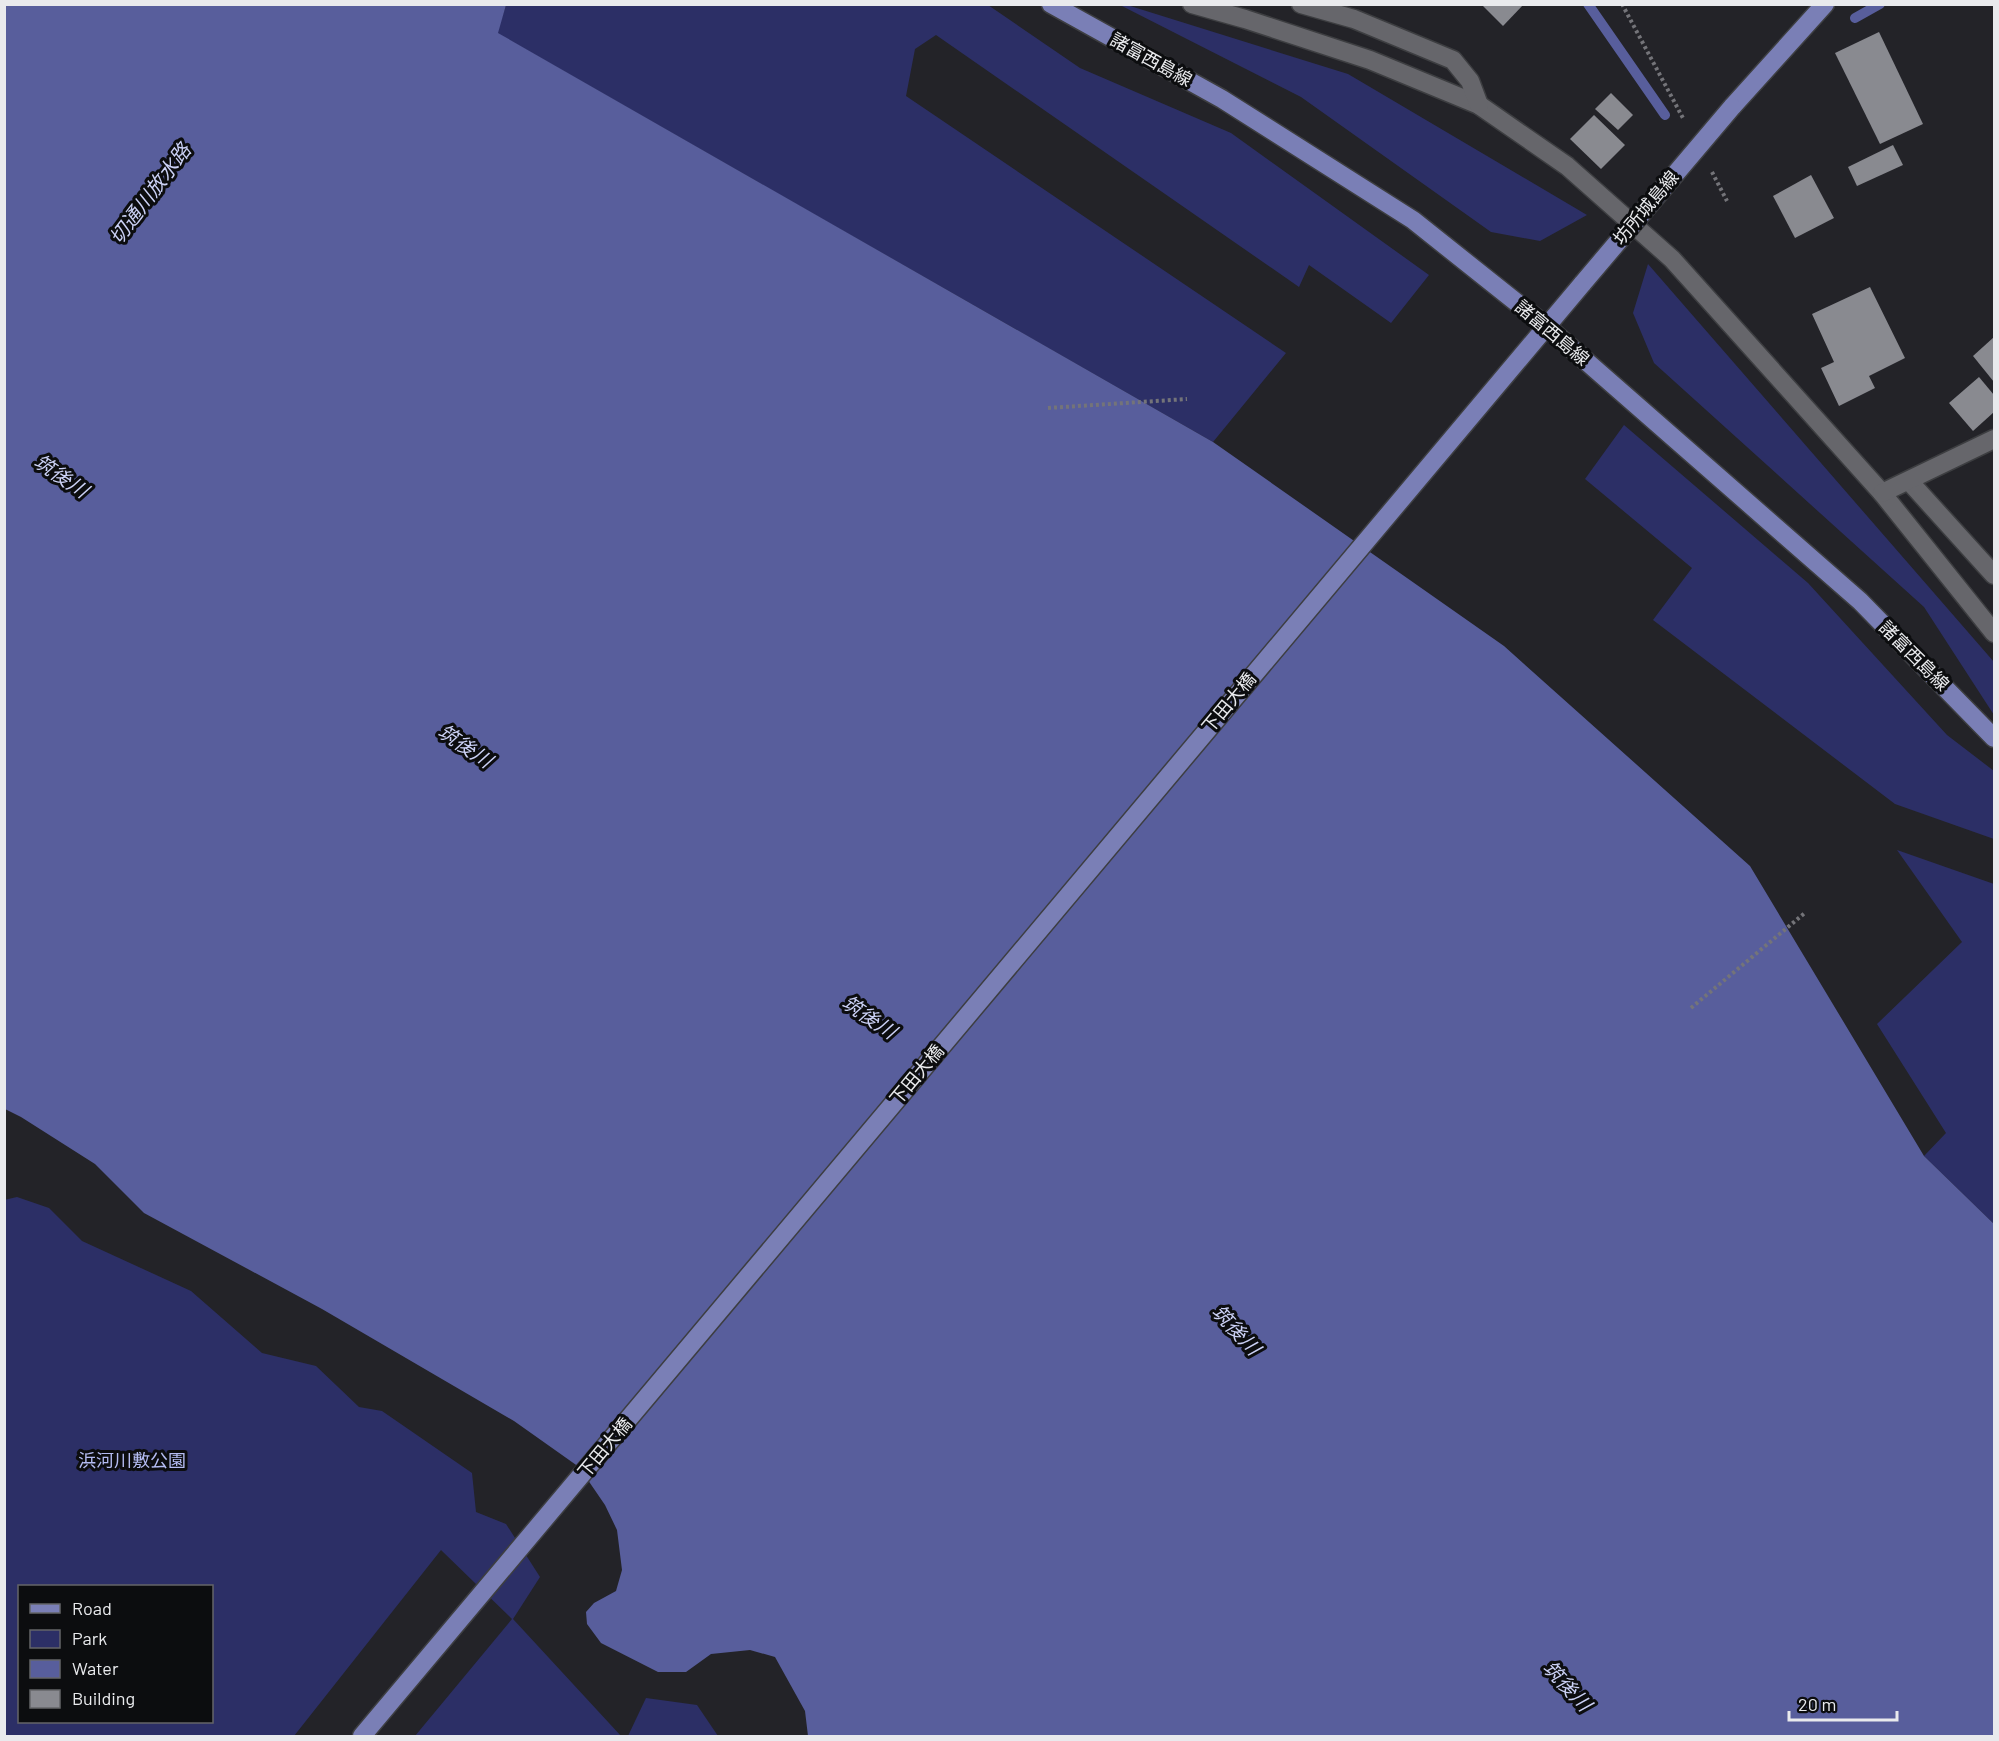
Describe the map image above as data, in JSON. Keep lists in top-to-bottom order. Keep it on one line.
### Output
{"streets":{"main road":["諸富西島線","坊所城島線","下田大橋"]},"crossings":[["諸富西島線","坊所城島線"],["坊所城島線","下田大橋"]],"water":["切通川放水路","筑後川"],"parks":["浜河川敷公園"],"legend":["Road","Park","Water","Building"],"scale_bar":"20 m"}
